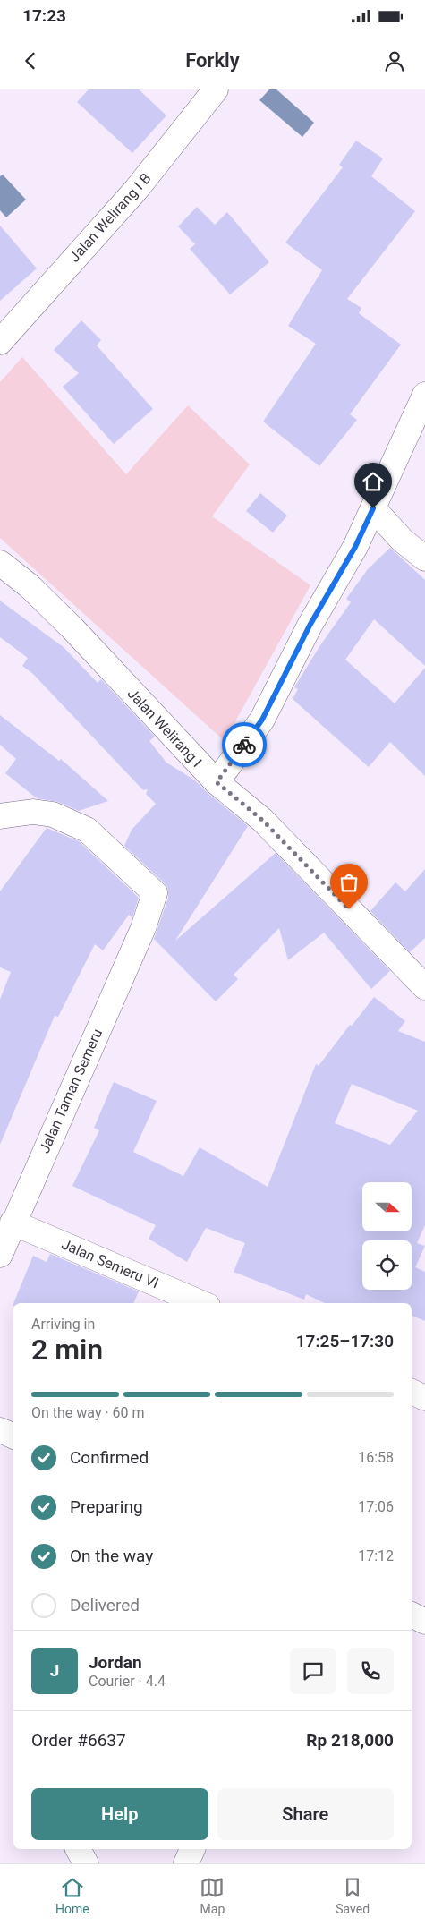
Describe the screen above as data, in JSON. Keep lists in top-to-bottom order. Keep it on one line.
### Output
{"streets":{"street":["Jalan Welirang I B","Jalan Welirang I","Jalan Taman Semeru","Jalan Semeru VI"]},"crossings":[["Jalan Taman Semeru","Jalan Semeru VI"]],"north":"right","page":{"status":"17:23","header":"Forkly","heading":["2 min","Arriving in","17:25–17:30"],"panel":["Jordan","Courier · 4.4","Order #6637","Rp 218,000"],"bar":"On the way · 60 m","list":[["Confirmed","16:58"],["Preparing","17:06"],["On the way","17:12"],"Delivered"],"round":"J","buttons":["Help","Share"],"tabs":["Home","Map","Saved"]}}
